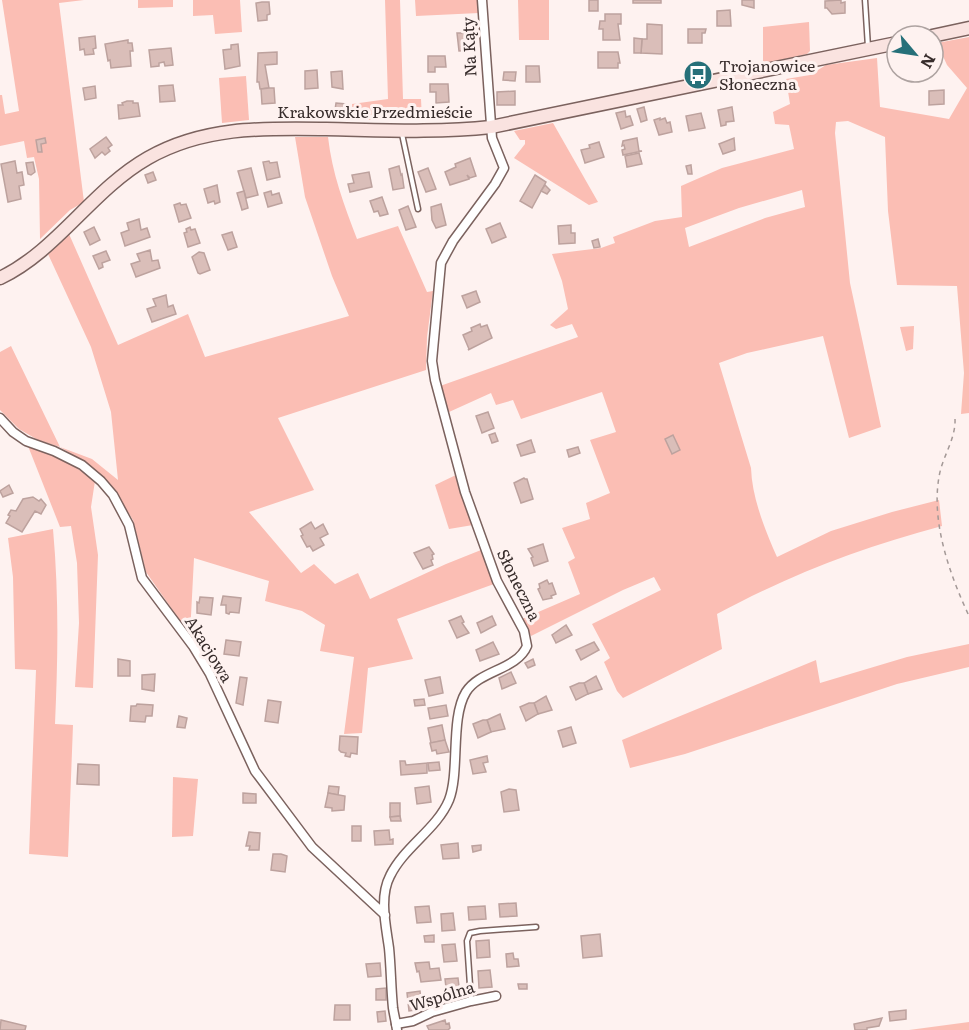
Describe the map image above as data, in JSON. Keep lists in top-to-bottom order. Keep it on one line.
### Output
{"streets":{"main road":["Krakowskie Przedmieście"],"street":["Na Kąty","Słoneczna","Akacjowa","Wspólna"]},"crossings":[["Na Kąty","Krakowskie Przedmieście"],["Na Kąty","Słoneczna"],["Krakowskie Przedmieście","Słoneczna"],["Słoneczna","Akacjowa"],["Słoneczna","Wspólna"]],"places":{"bus stop":["Trojanowice Słoneczna"]},"north":"bottom right"}
